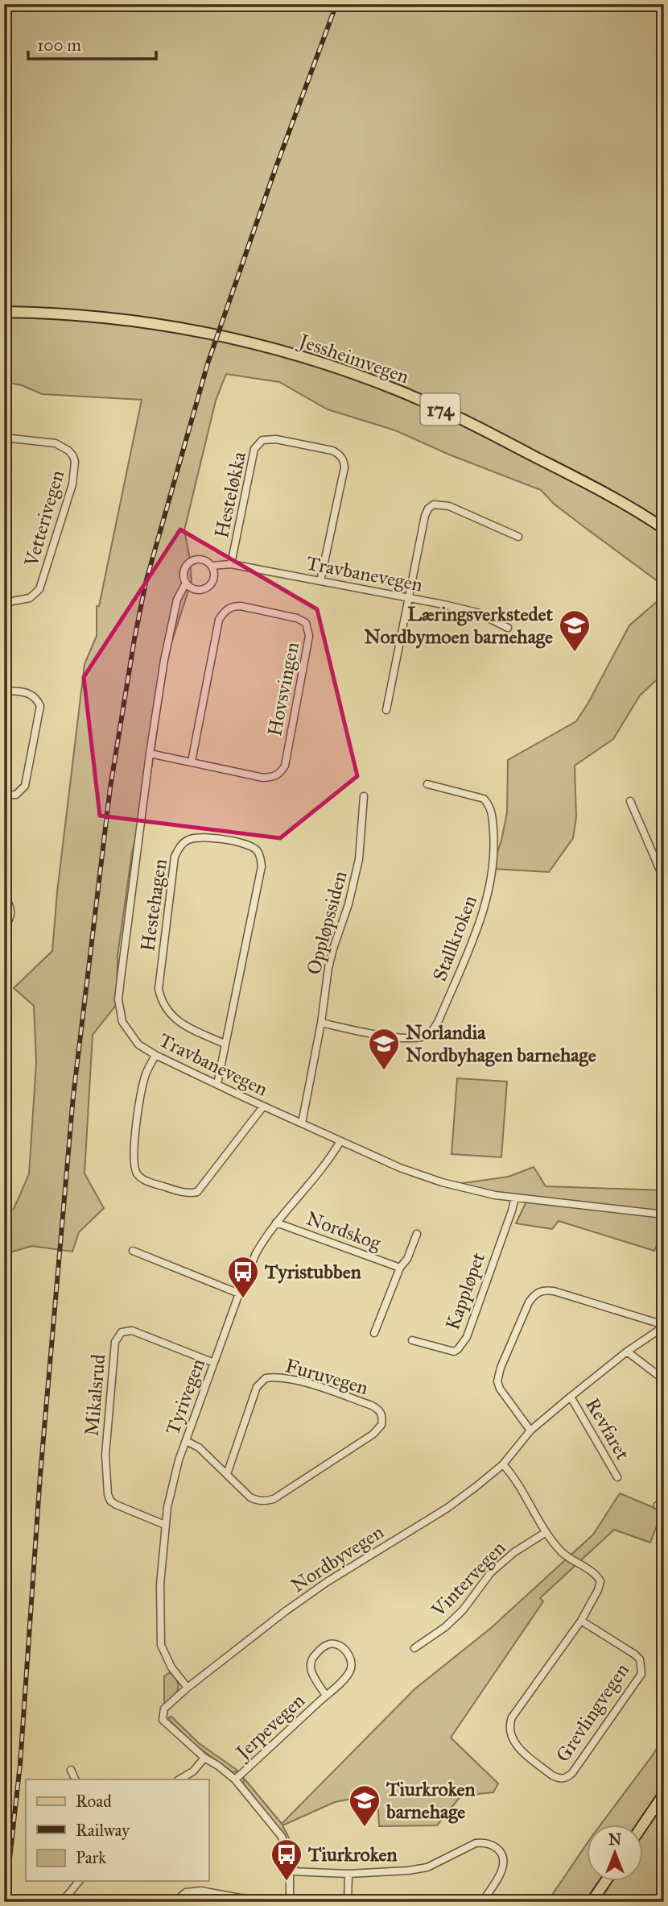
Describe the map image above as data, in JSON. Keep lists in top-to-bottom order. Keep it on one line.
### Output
{"streets":{"main road":["Jessheimvegen","174"],"street":["Hesteløkka","Vetterivegen","Travbanevegen","Hovsvingen","Hestehagen","Oppløpssiden","Stallkroken","Nordskog","Kappløpet","Furuvegen","Mikalsrud","Tyrivegen","Revfaret","Nordbyvegen","Vintervegen","Grevlingvegen","Jerpevegen"]},"crossings":[["Hesteløkka","Travbanevegen"],["Travbanevegen","Hovsvingen"],["Travbanevegen","Hestehagen"],["Travbanevegen","Oppløpssiden"],["Travbanevegen","Kappløpet"],["Travbanevegen","Tyrivegen"],["Oppløpssiden","Stallkroken"],["Nordskog","Tyrivegen"],["Furuvegen","Tyrivegen"],["Mikalsrud","Tyrivegen"],["Tyrivegen","Nordbyvegen"],["Revfaret","Nordbyvegen"],["Vintervegen","Grevlingvegen"]],"places":{"school or university":["Læringsverkstedet Nordbymoen barnehage","Norlandia Nordbyhagen barnehage","Tiurkroken barnehage"],"bus stop":["Tyristubben","Tiurkroken"]},"legend":["Road","Railway","Park"],"scale_bar":"100 m","north":"top"}
